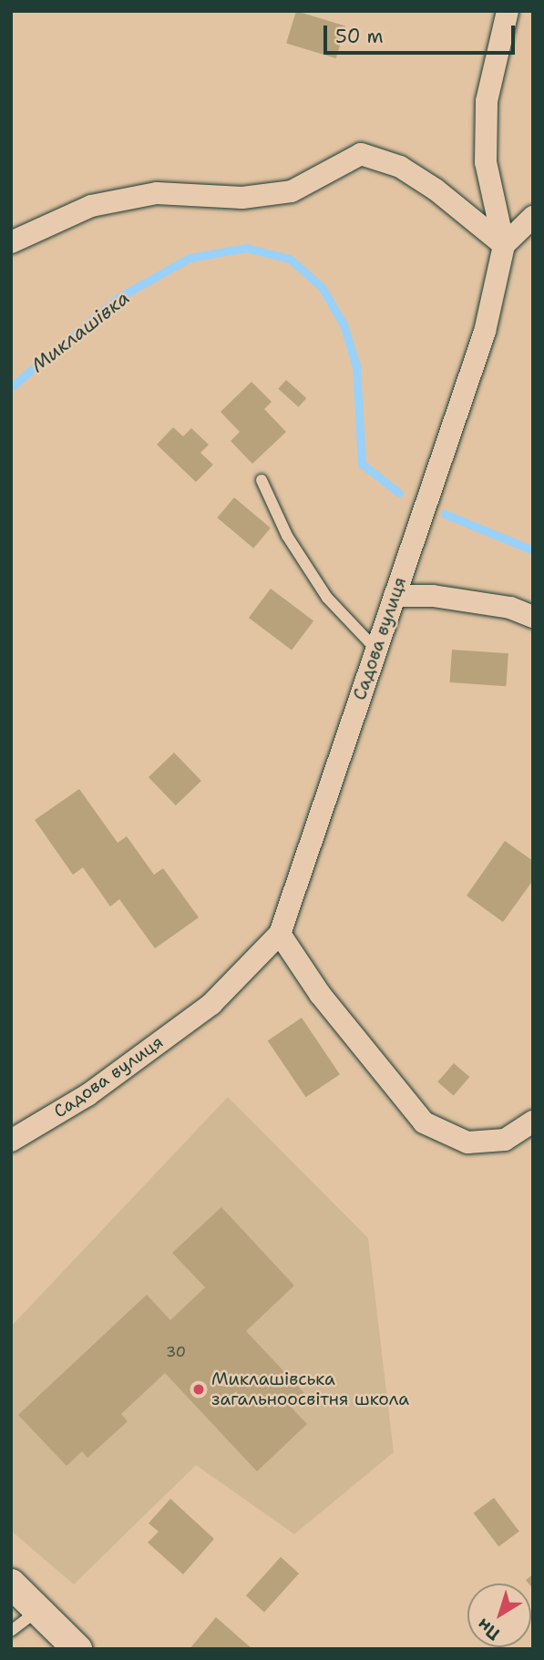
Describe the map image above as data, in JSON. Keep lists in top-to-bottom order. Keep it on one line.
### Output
{"streets":{"street":["Садова вулиця"]},"water":["Миклашівка"],"places":["Миклашівська загальноосвітня школа"],"house_numbers":["30"],"scale_bar":"50 m","north":"bottom left"}
